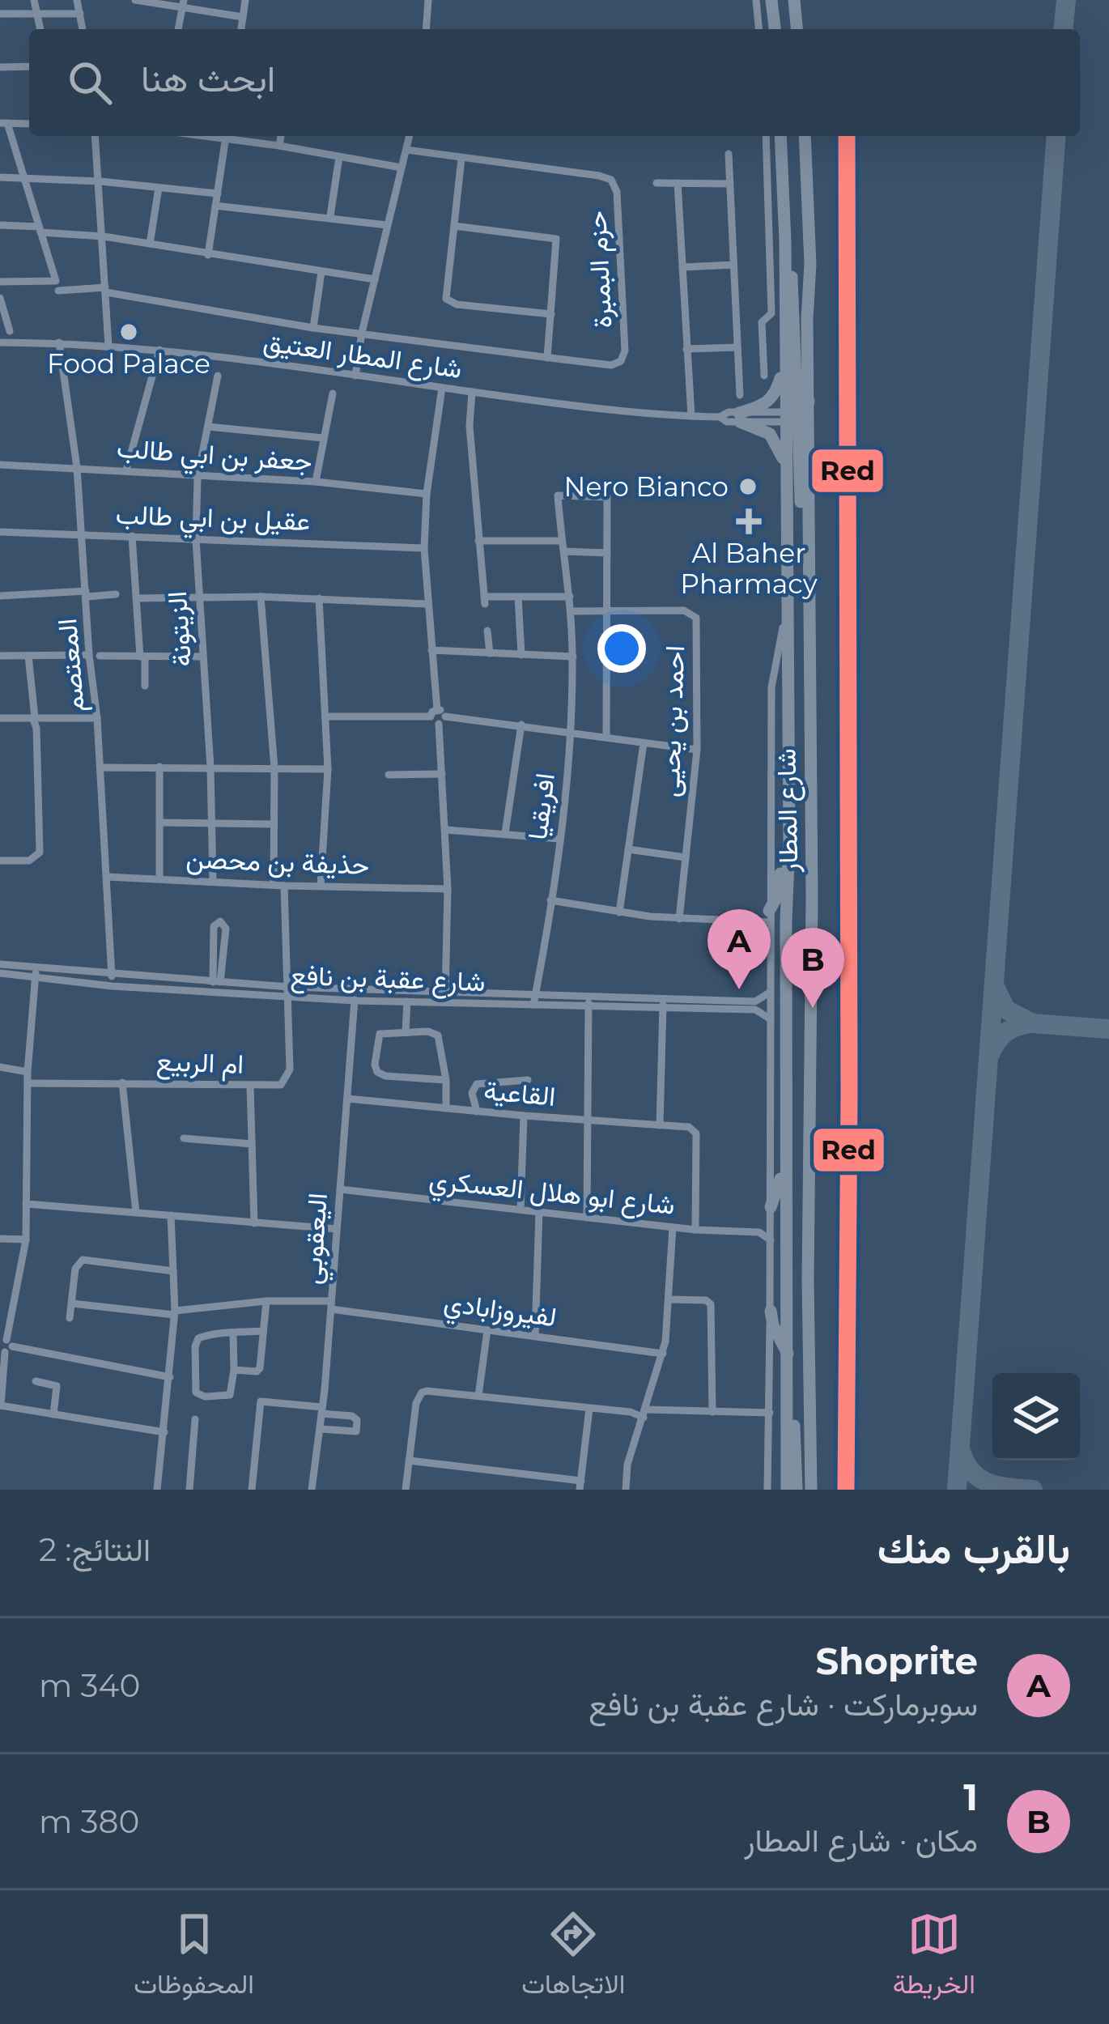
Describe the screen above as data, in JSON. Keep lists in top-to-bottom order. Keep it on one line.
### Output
{"streets":{"highway":["شارع المطار"],"street":["حزم البمبرة","شارع المطار العتيق","جعفر بن ابي طالب","عقيل بن ابي طالب","الزيتونة","المعتصم","احمد بن يحيى","افريقيا","حذيفة بن محصن","شارع عقبة بن نافع","ام الربيع","القاعية","شارع ابو هلال العسكري","اليعقوبي","لفيروزابادي"]},"crossings":[["شارع المطار العتيق","المعتصم"],["شارع المطار العتيق","شارع المطار"],["جعفر بن ابي طالب","الزيتونة"],["جعفر بن ابي طالب","المعتصم"],["عقيل بن ابي طالب","الزيتونة"],["عقيل بن ابي طالب","المعتصم"],["الزيتونة","حذيفة بن محصن"],["المعتصم","حذيفة بن محصن"],["المعتصم","شارع عقبة بن نافع"],["افريقيا","شارع عقبة بن نافع"],["شارع المطار","شارع عقبة بن نافع"],["حذيفة بن محصن","ام الربيع"],["شارع عقبة بن نافع","ام الربيع"],["شارع عقبة بن نافع","اليعقوبي"],["القاعية","شارع ابو هلال العسكري"],["القاعية","اليعقوبي"],["شارع ابو هلال العسكري","اليعقوبي"],["اليعقوبي","لفيروزابادي"]],"places":{"other":["Food Palace","Nero Bianco"],"health":["Al Baher Pharmacy"]},"lines":["transit line Red"],"page":{"search":"ابحث هنا","pins":["A","B"],"heading":["بالقرب منك","النتائج: 2"],"list":[{"mark":"A","name":"Shoprite","note":"سوبرماركت · شارع عقبة بن نافع","value":"340 m"},{"mark":"B","name":"1","note":"مكان · شارع المطار","value":"380 m"}],"nav":["الخريطة","الاتجاهات","المحفوظات"]}}
